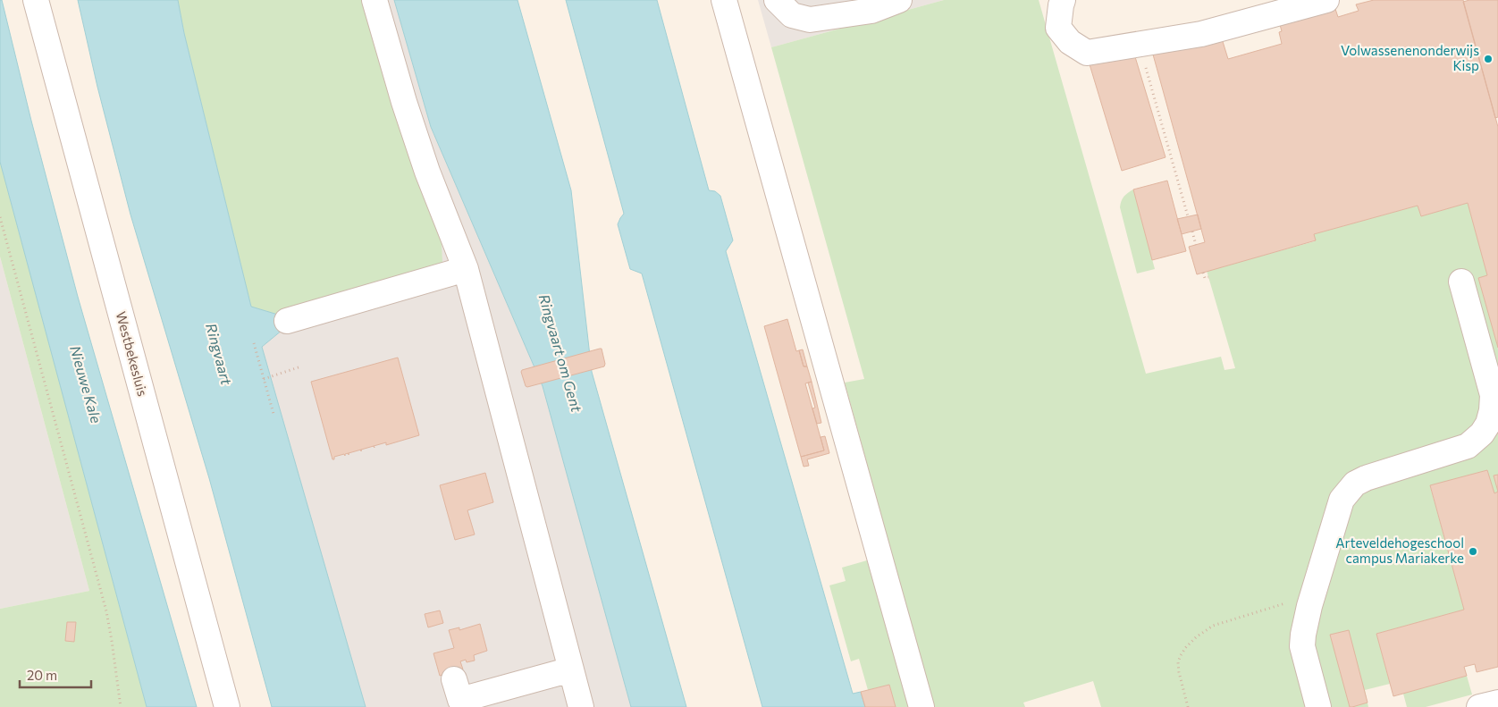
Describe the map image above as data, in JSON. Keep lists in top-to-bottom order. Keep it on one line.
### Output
{"streets":{"street":["Westbekesluis"]},"water":["Ringvaart om Gent","Ringvaart","Nieuwe Kale"],"places":["Volwassenenonderwijs Kisp","Arteveldehogeschool campus Mariakerke"],"scale_bar":"20 m"}
